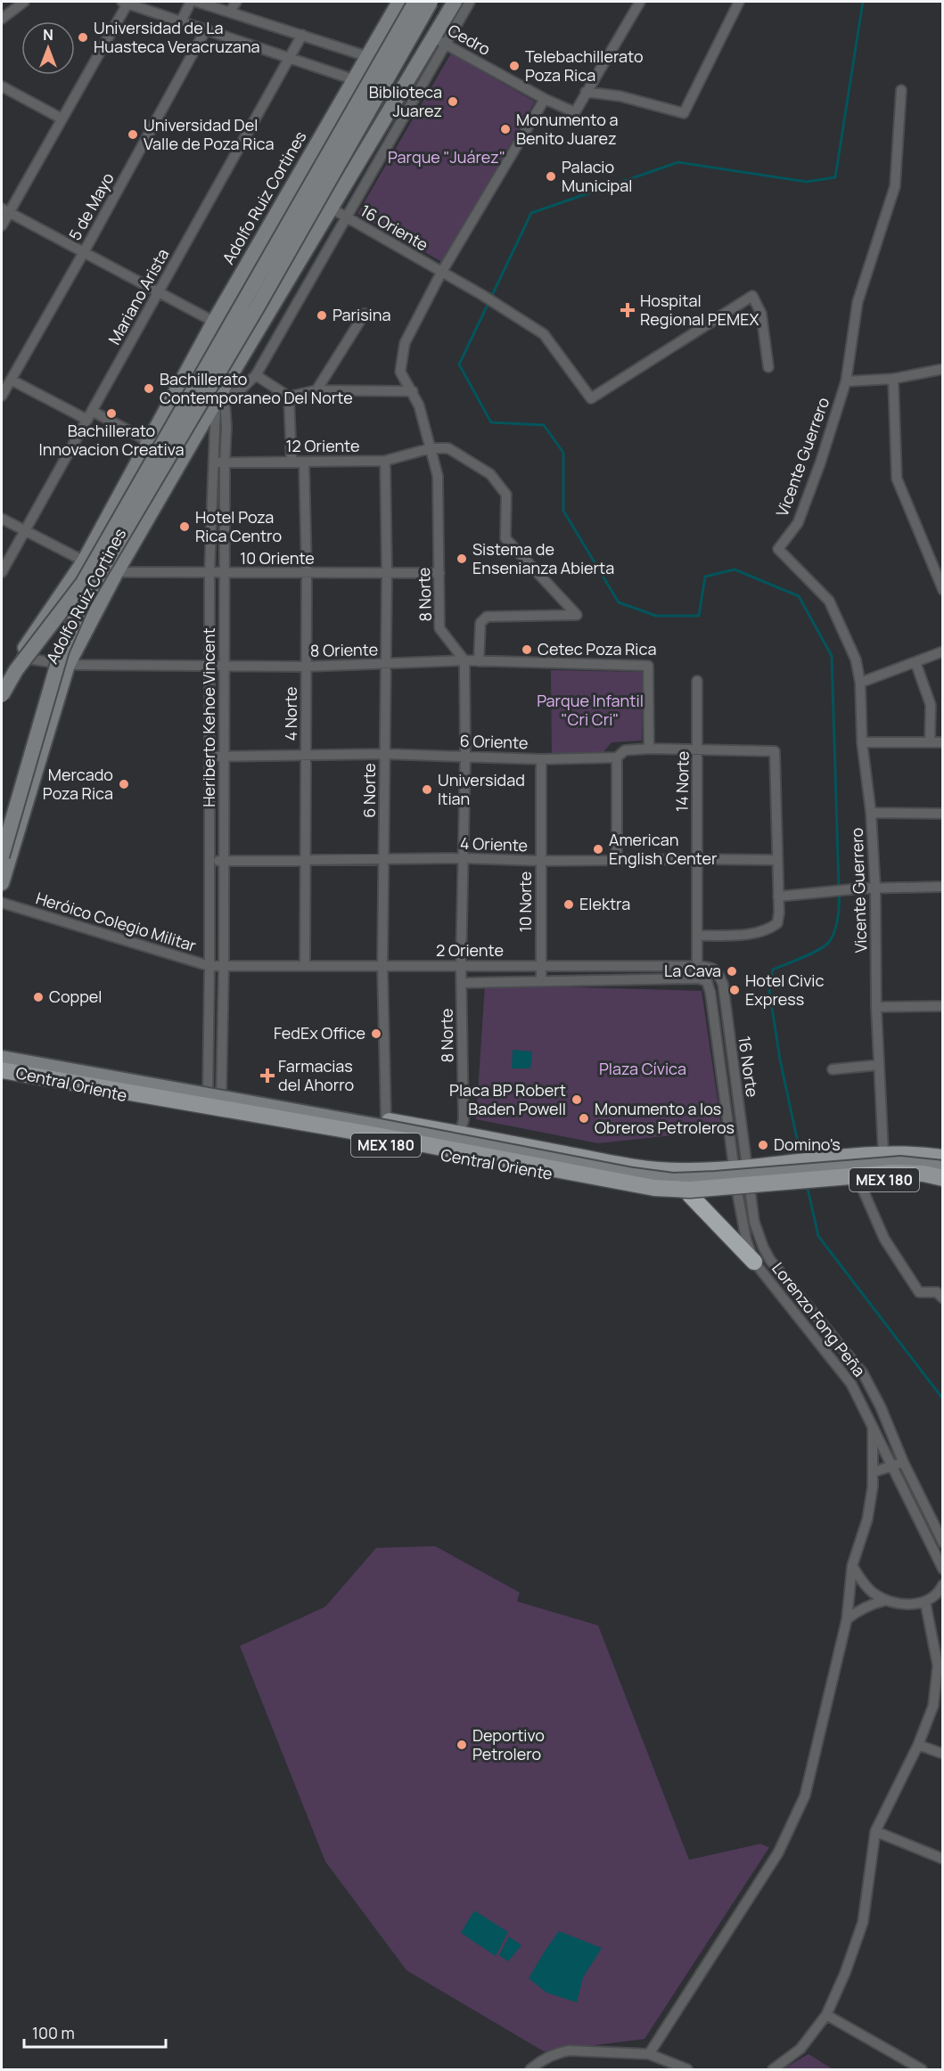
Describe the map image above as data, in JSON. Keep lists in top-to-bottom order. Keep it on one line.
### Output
{"streets":{"main road":["Adolfo Ruiz Cortines","Central Oriente","MEX 180"],"street":["Cedro","5 de Mayo","16 Oriente","Mariano Arista","12 Oriente","Vicente Guerrero","10 Oriente","8 Norte","8 Oriente","4 Norte","Heriberto Kehoe Vincent","6 Oriente","14 Norte","6 Norte","4 Oriente","10 Norte","Heróico Colegio Militar","2 Oriente","16 Norte","Lorenzo Fong Peña"]},"crossings":[["Cedro","Adolfo Ruiz Cortines"],["Cedro","8 Norte"],["Adolfo Ruiz Cortines","16 Oriente"],["Adolfo Ruiz Cortines","10 Oriente"],["Adolfo Ruiz Cortines","8 Oriente"],["Adolfo Ruiz Cortines","Heriberto Kehoe Vincent"],["16 Oriente","8 Norte"],["Mariano Arista","10 Oriente"],["12 Oriente","8 Norte"],["12 Oriente","4 Norte"],["12 Oriente","Heriberto Kehoe Vincent"],["12 Oriente","6 Norte"],["Vicente Guerrero","Central Oriente"],["Vicente Guerrero","MEX 180"],["10 Oriente","8 Norte"],["10 Oriente","4 Norte"],["10 Oriente","Heriberto Kehoe Vincent"],["10 Oriente","6 Norte"],["8 Norte","8 Oriente"],["8 Norte","6 Oriente"],["8 Norte","4 Oriente"],["8 Norte","2 Oriente"],["8 Norte","Central Oriente"],["8 Oriente","4 Norte"],["8 Oriente","Heriberto Kehoe Vincent"],["8 Oriente","6 Oriente"],["8 Oriente","6 Norte"],["4 Norte","6 Oriente"],["4 Norte","4 Oriente"],["4 Norte","2 Oriente"],["Heriberto Kehoe Vincent","6 Oriente"],["Heriberto Kehoe Vincent","4 Oriente"],["Heriberto Kehoe Vincent","Heróico Colegio Militar"],["Heriberto Kehoe Vincent","2 Oriente"],["Heriberto Kehoe Vincent","Central Oriente"],["6 Oriente","14 Norte"],["6 Oriente","6 Norte"],["6 Oriente","4 Oriente"],["6 Oriente","10 Norte"],["14 Norte","4 Oriente"],["14 Norte","2 Oriente"],["14 Norte","16 Norte"],["6 Norte","4 Oriente"],["6 Norte","2 Oriente"],["6 Norte","Central Oriente"],["4 Oriente","10 Norte"],["10 Norte","2 Oriente"],["Heróico Colegio Militar","2 Oriente"],["2 Oriente","16 Norte"],["16 Norte","Central Oriente"],["16 Norte","Lorenzo Fong Peña"],["Central Oriente","MEX 180"],["Central Oriente","Lorenzo Fong Peña"]],"parks":["Parque \"Juárez\"","Parque Infantil \"Cri Cri\"","Plaza Cívica"],"places":{"other":["Universidad de La Huasteca Veracruzana","Telebachillerato Poza Rica","Biblioteca Juarez","Monumento a Benito Juarez","Universidad Del Valle de Poza Rica","Palacio Municipal","Parisina","Bachillerato Contemporaneo Del Norte","Bachillerato Innovacion Creativa","Hotel Poza Rica Centro","Sistema de Ensenianza Abierta","Cetec Poza Rica","Mercado Poza Rica","Universidad Itian","American English Center","Elektra","La Cava","Hotel Civic Express","Coppel","FedEx Office","Placa BP Robert Baden Powell","Monumento a los Obreros Petroleros","Domino's","Deportivo Petrolero"],"health":["Hospital Regional PEMEX","Farmacias del Ahorro"]},"scale_bar":"100 m","north":"top"}
